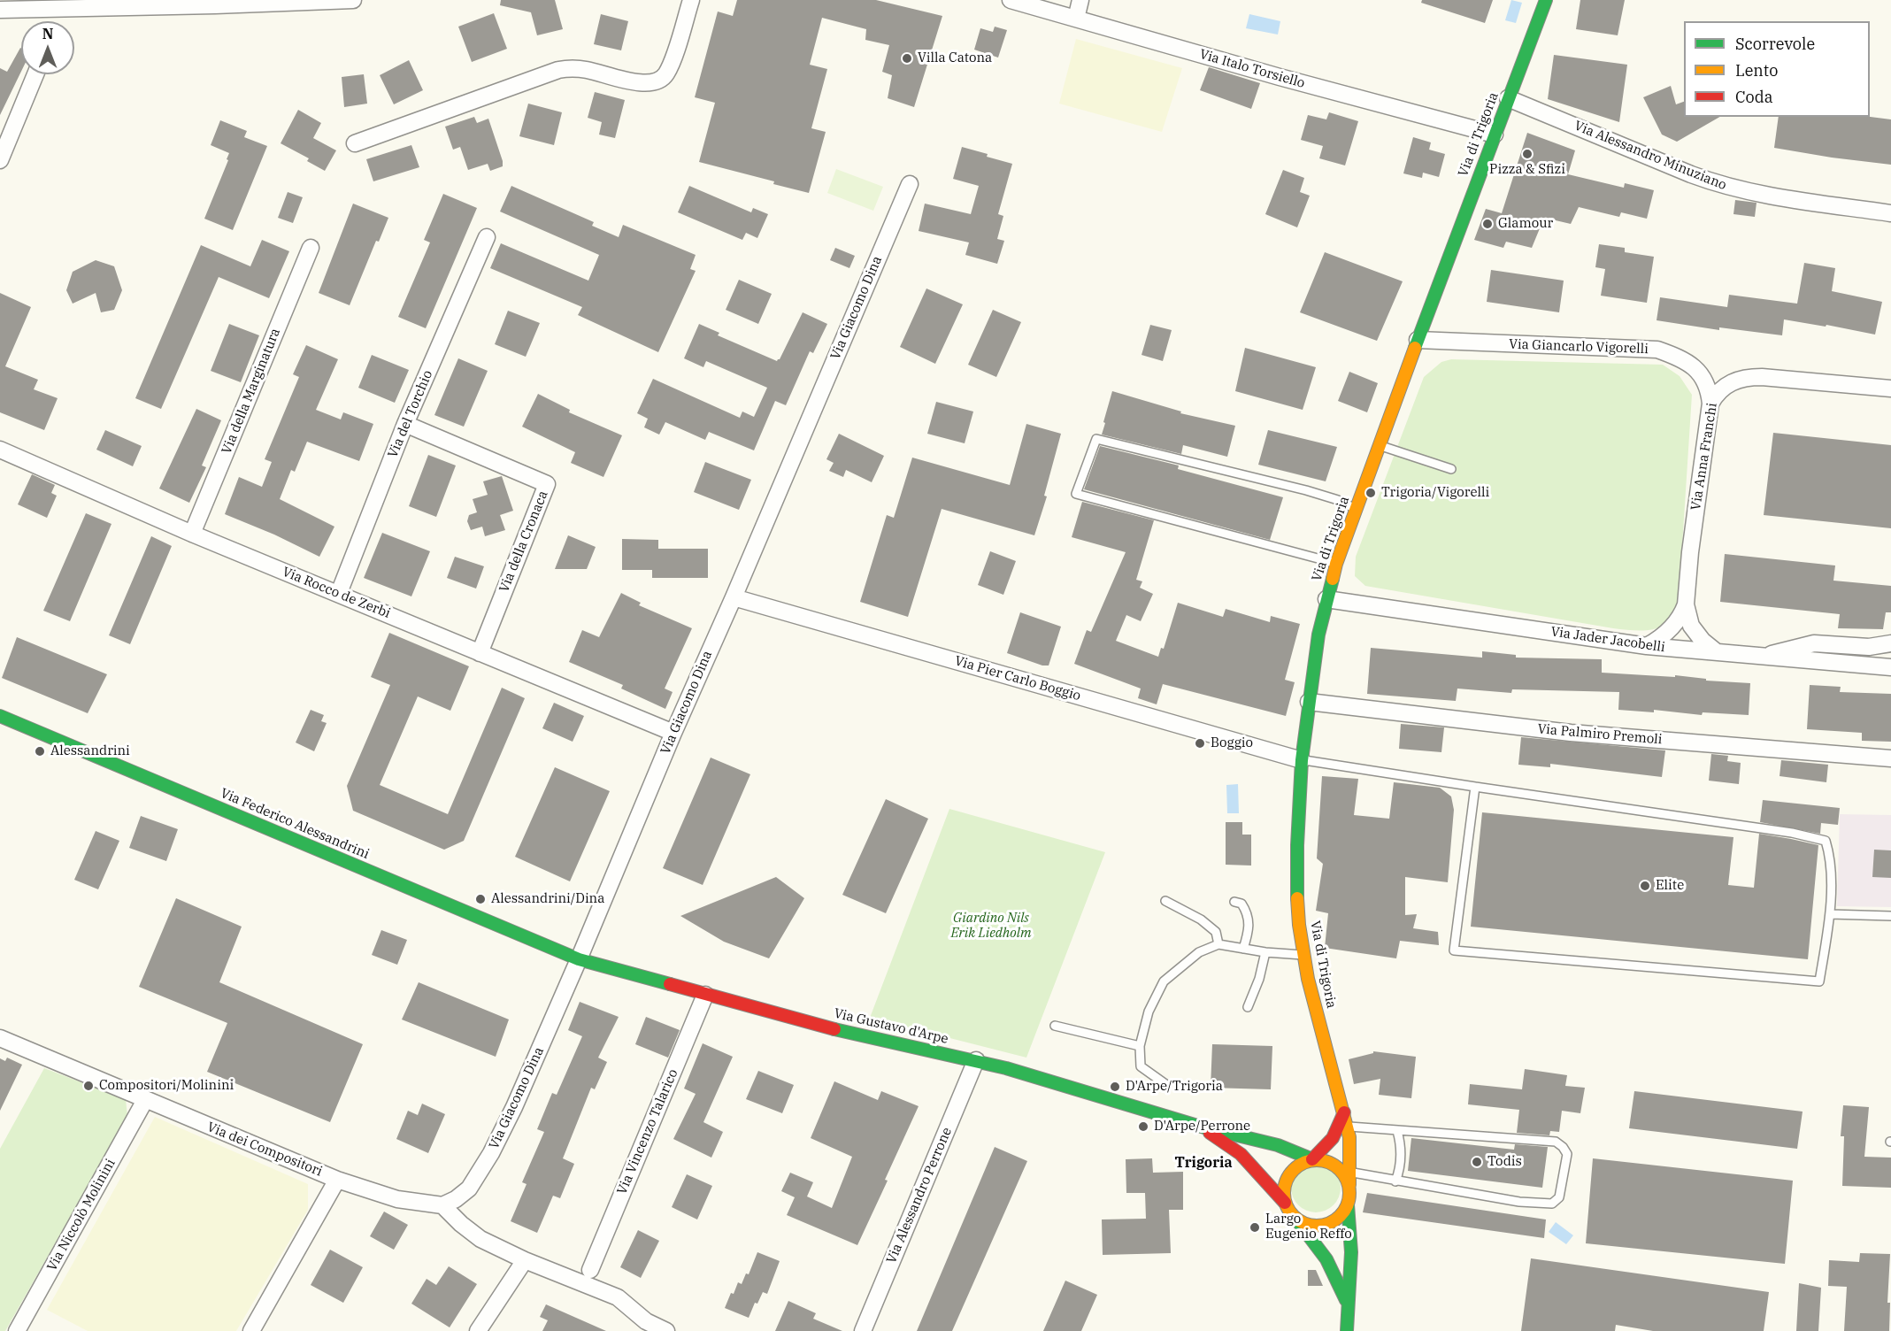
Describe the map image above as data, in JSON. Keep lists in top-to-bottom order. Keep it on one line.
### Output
{"streets":{"street":["Via Italo Torsiello","Via di Trigoria","Via Alessandro Minuziano","Via Giacomo Dina","Via Giancarlo Vigorelli","Via della Marginatura","Via del Torchio","Via Anna Franchi","Via della Cronaca","Via Rocco de Zerbi","Via Jader Jacobelli","Via Pier Carlo Boggio","Via Palmiro Premoli","Via Federico Alessandrini","Via Gustavo d'Arpe","Via Vincenzo Talarico","Via dei Compositori","Via Alessandro Perrone","Via Niccolò Molinini"]},"crossings":[["Via Italo Torsiello","Via di Trigoria"],["Via di Trigoria","Via Alessandro Minuziano"],["Via di Trigoria","Via Giancarlo Vigorelli"],["Via di Trigoria","Via Jader Jacobelli"],["Via di Trigoria","Via Pier Carlo Boggio"],["Via di Trigoria","Via Palmiro Premoli"],["Via di Trigoria","Via Gustavo d'Arpe"],["Via Giacomo Dina","Via Rocco de Zerbi"],["Via Giacomo Dina","Via Pier Carlo Boggio"],["Via Giacomo Dina","Via Federico Alessandrini"],["Via Giacomo Dina","Via Gustavo d'Arpe"],["Via Giacomo Dina","Via dei Compositori"],["Via Giancarlo Vigorelli","Via Anna Franchi"],["Via della Marginatura","Via Rocco de Zerbi"],["Via del Torchio","Via della Cronaca"],["Via del Torchio","Via Rocco de Zerbi"],["Via Anna Franchi","Via Jader Jacobelli"],["Via della Cronaca","Via Rocco de Zerbi"],["Via Federico Alessandrini","Via Gustavo d'Arpe"],["Via Gustavo d'Arpe","Via Vincenzo Talarico"],["Via Gustavo d'Arpe","Via Alessandro Perrone"],["Via dei Compositori","Via Niccolò Molinini"]],"districts":["Trigoria"],"parks":["Giardino Nils Erik Liedholm"],"places":["Villa Catona","Pizza & Sfizi","Glamour","Trigoria/Vigorelli","Boggio","Alessandrini","Elite","Alessandrini/Dina","Compositori/Molinini","D'Arpe/Trigoria","D'Arpe/Perrone","Todis","Largo Eugenio Reffo"],"legend":["Scorrevole","Lento","Coda"],"north":"top"}
